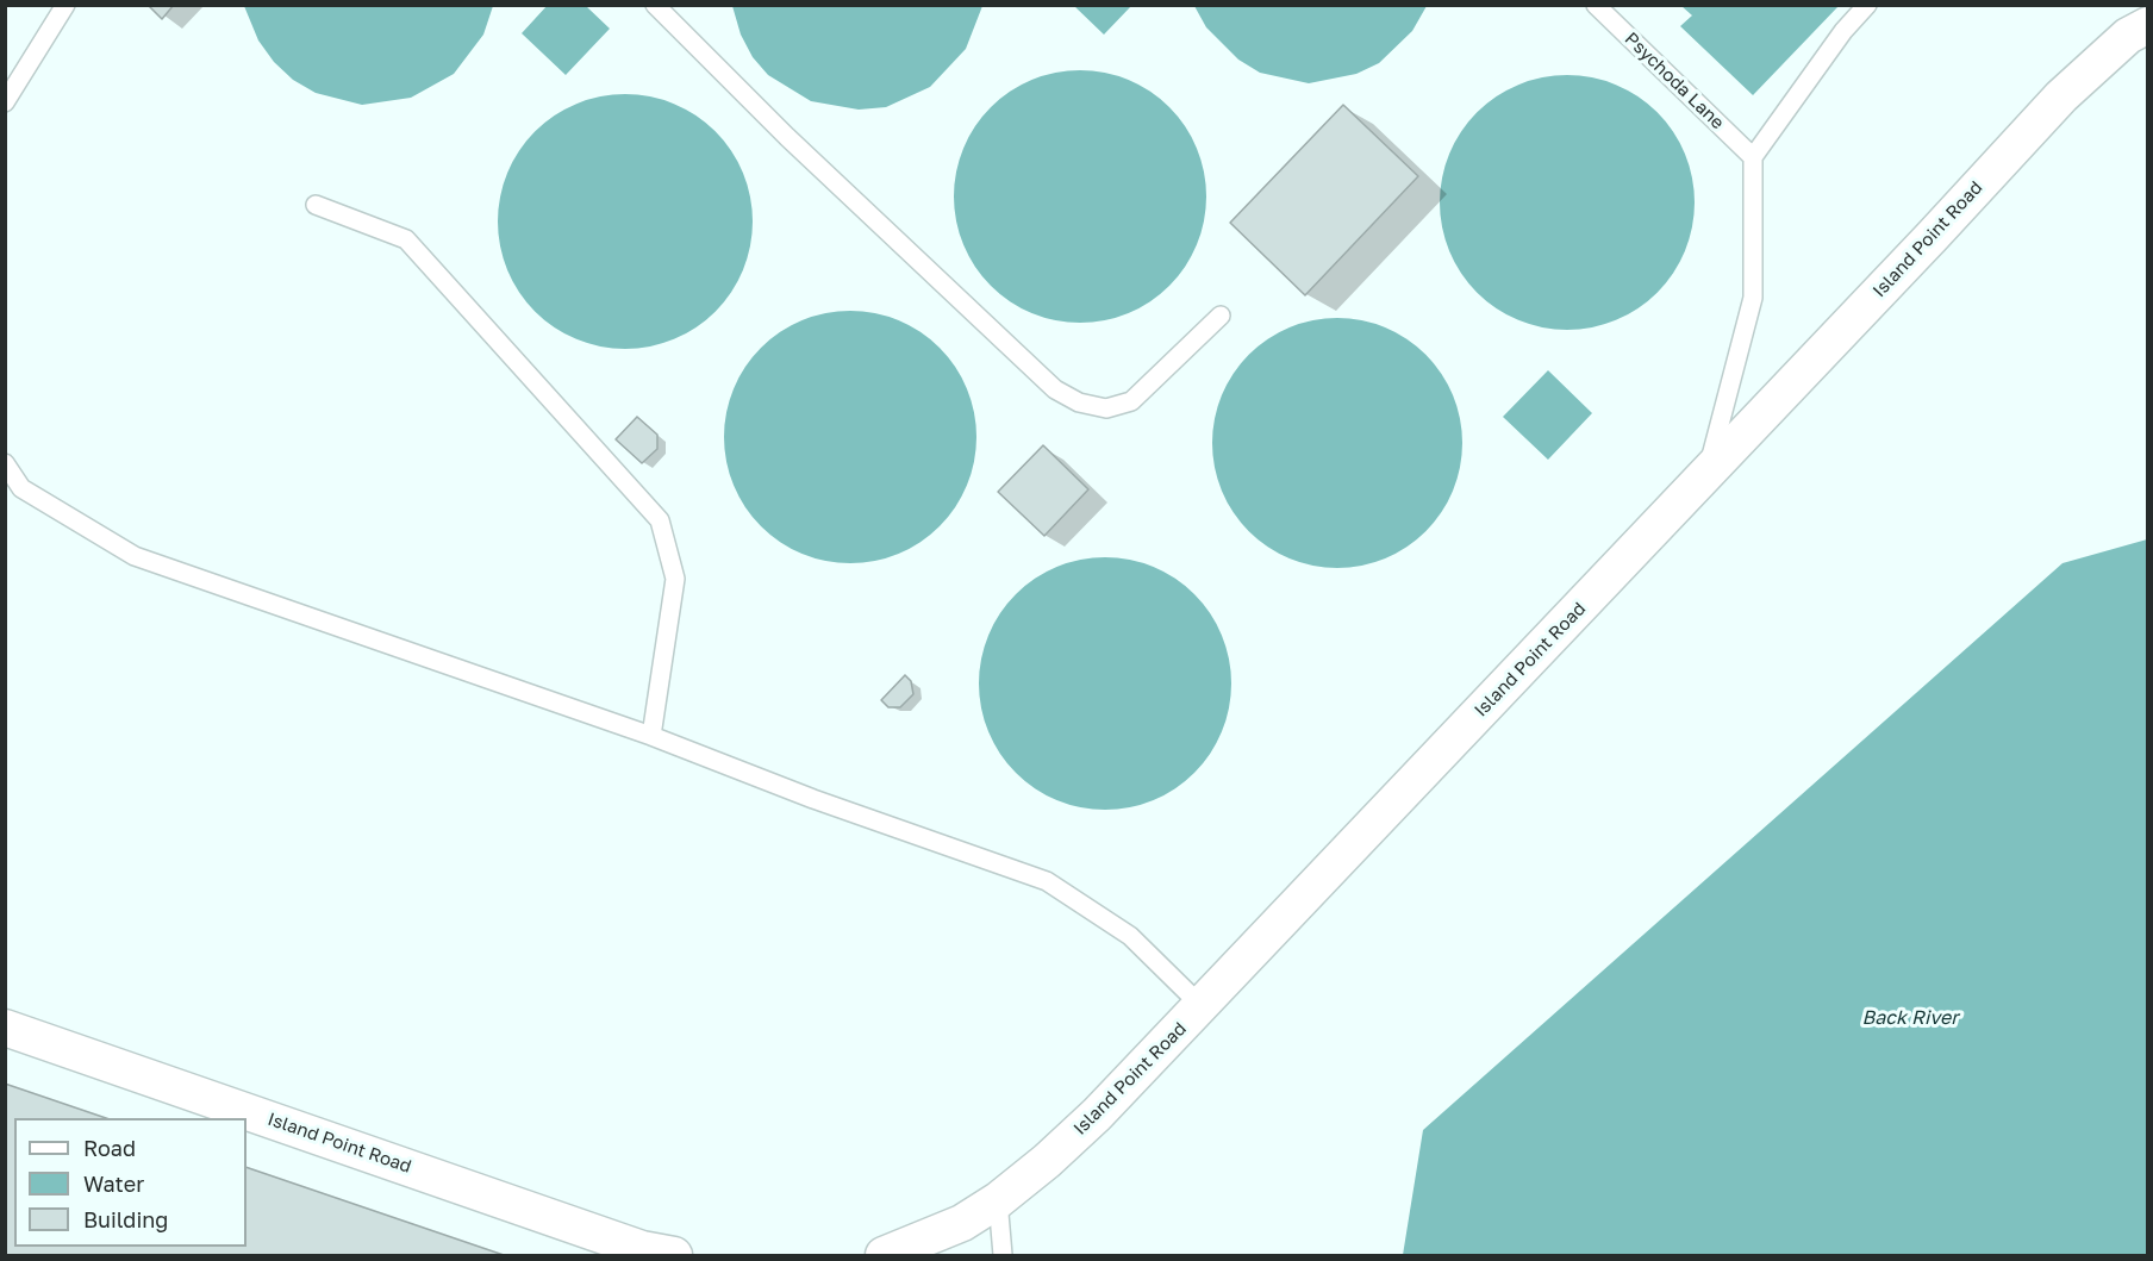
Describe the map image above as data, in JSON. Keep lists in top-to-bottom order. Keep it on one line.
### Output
{"streets":{"street":["Island Point Road"],"lane":["Psychoda Lane"]},"water":["Back River"],"legend":["Road","Water","Building"]}
